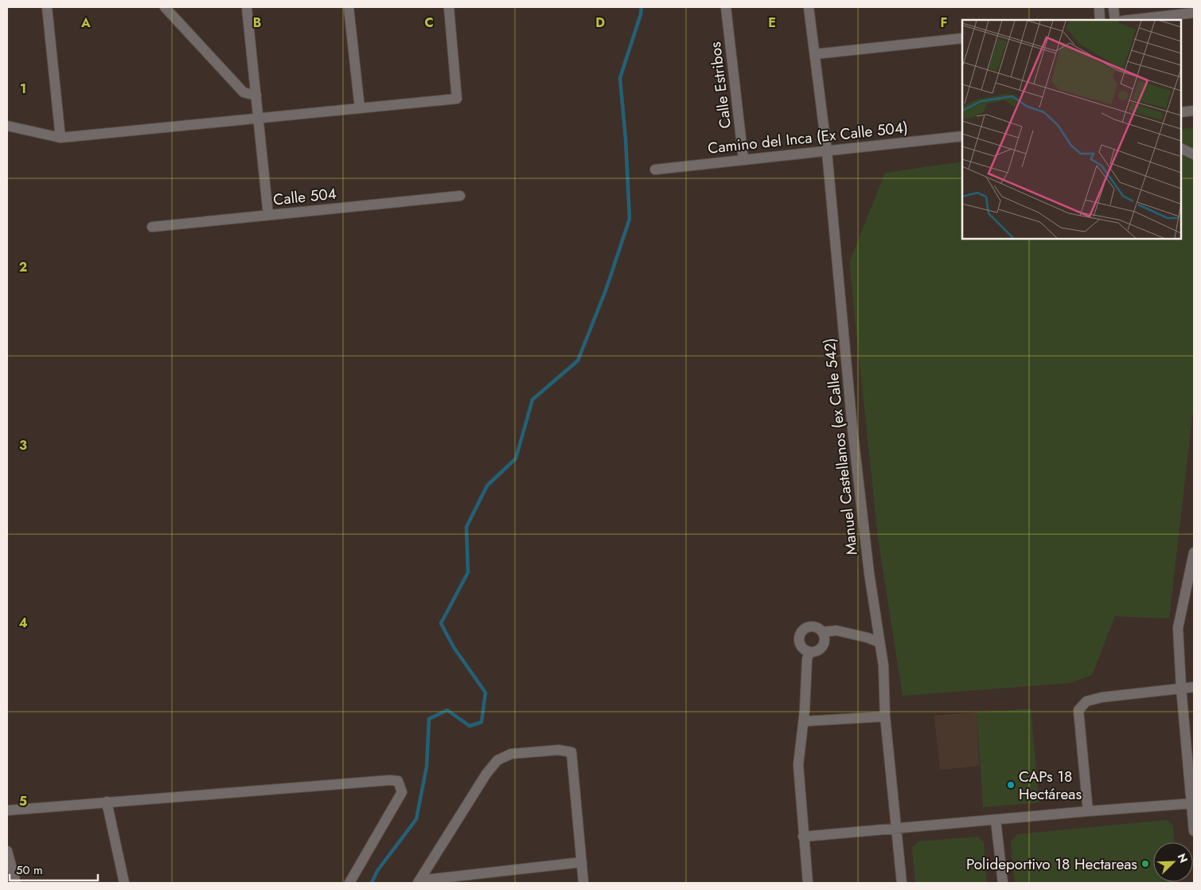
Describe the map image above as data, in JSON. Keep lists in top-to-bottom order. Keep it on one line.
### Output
{"streets":{"street":["Calle Estribos","Camino del Inca (Ex Calle 504)","Calle 504","Manuel Castellanos (ex Calle 542)"]},"crossings":[["Calle Estribos","Camino del Inca (Ex Calle 504)"],["Camino del Inca (Ex Calle 504)","Manuel Castellanos (ex Calle 542)"]],"places":["CAPs 18 Hectáreas","Polideportivo 18 Hectareas"],"scale_bar":"50 m","north":"top right","grid":{"columns":["A","B","C","D","E","F"],"rows":["1","2","3","4","5"]}}
